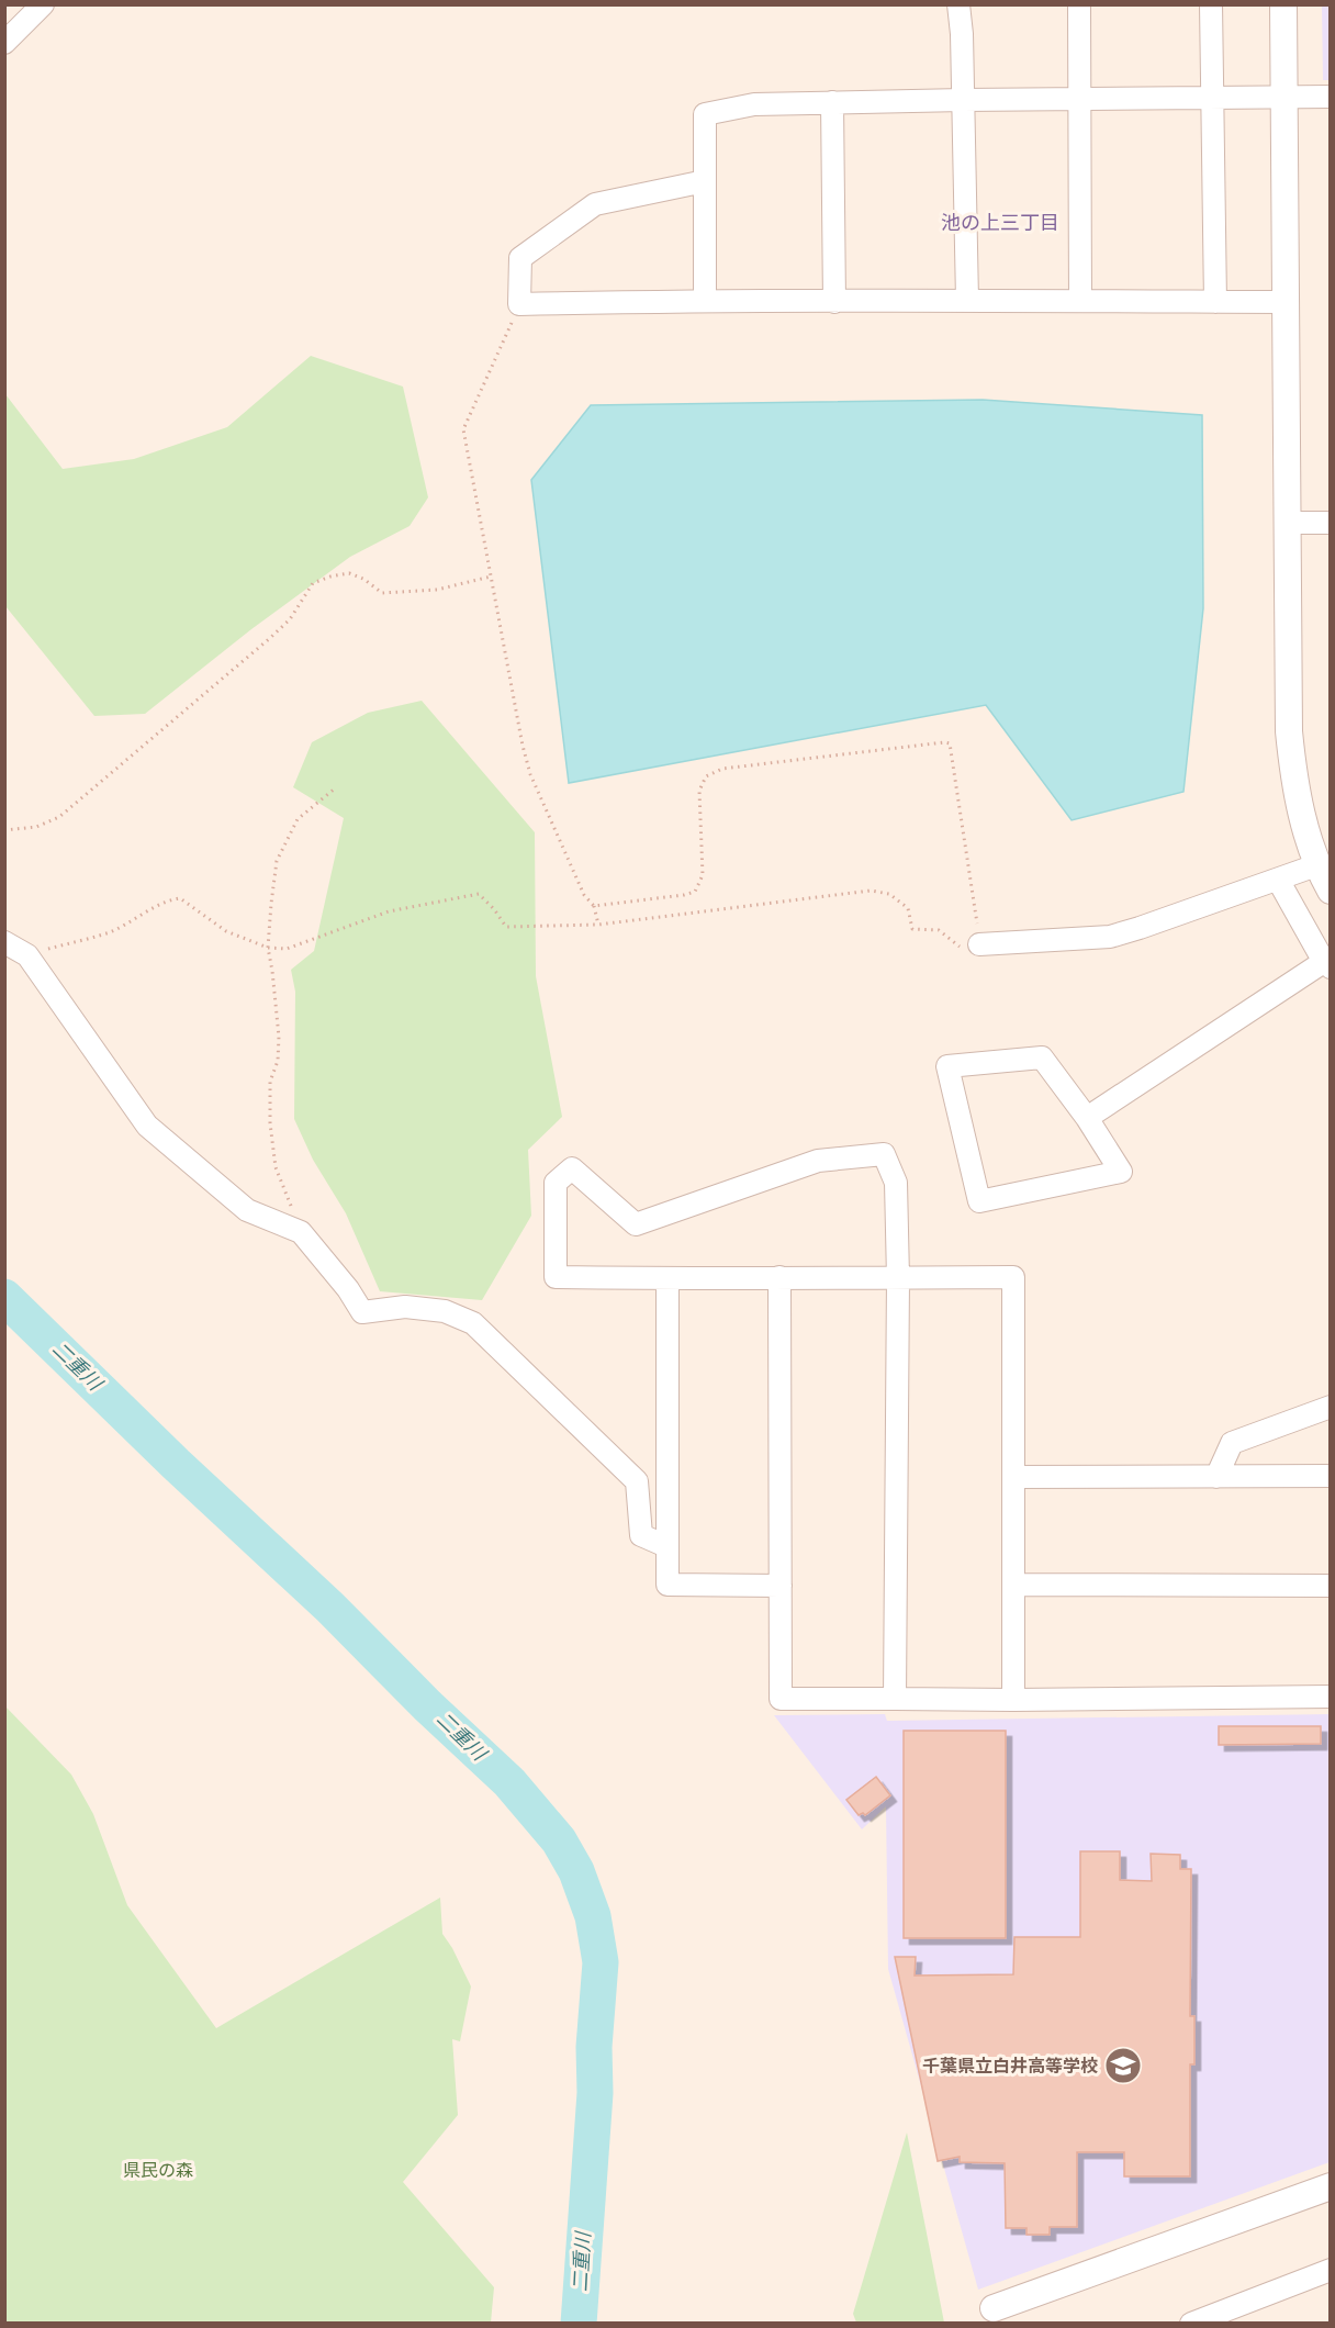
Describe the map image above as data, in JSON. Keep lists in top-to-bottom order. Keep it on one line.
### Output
{"districts":["池の上三丁目"],"water":["二重川"],"parks":["県民の森"],"places":{"school or university":["千葉県立白井高等学校"]}}
